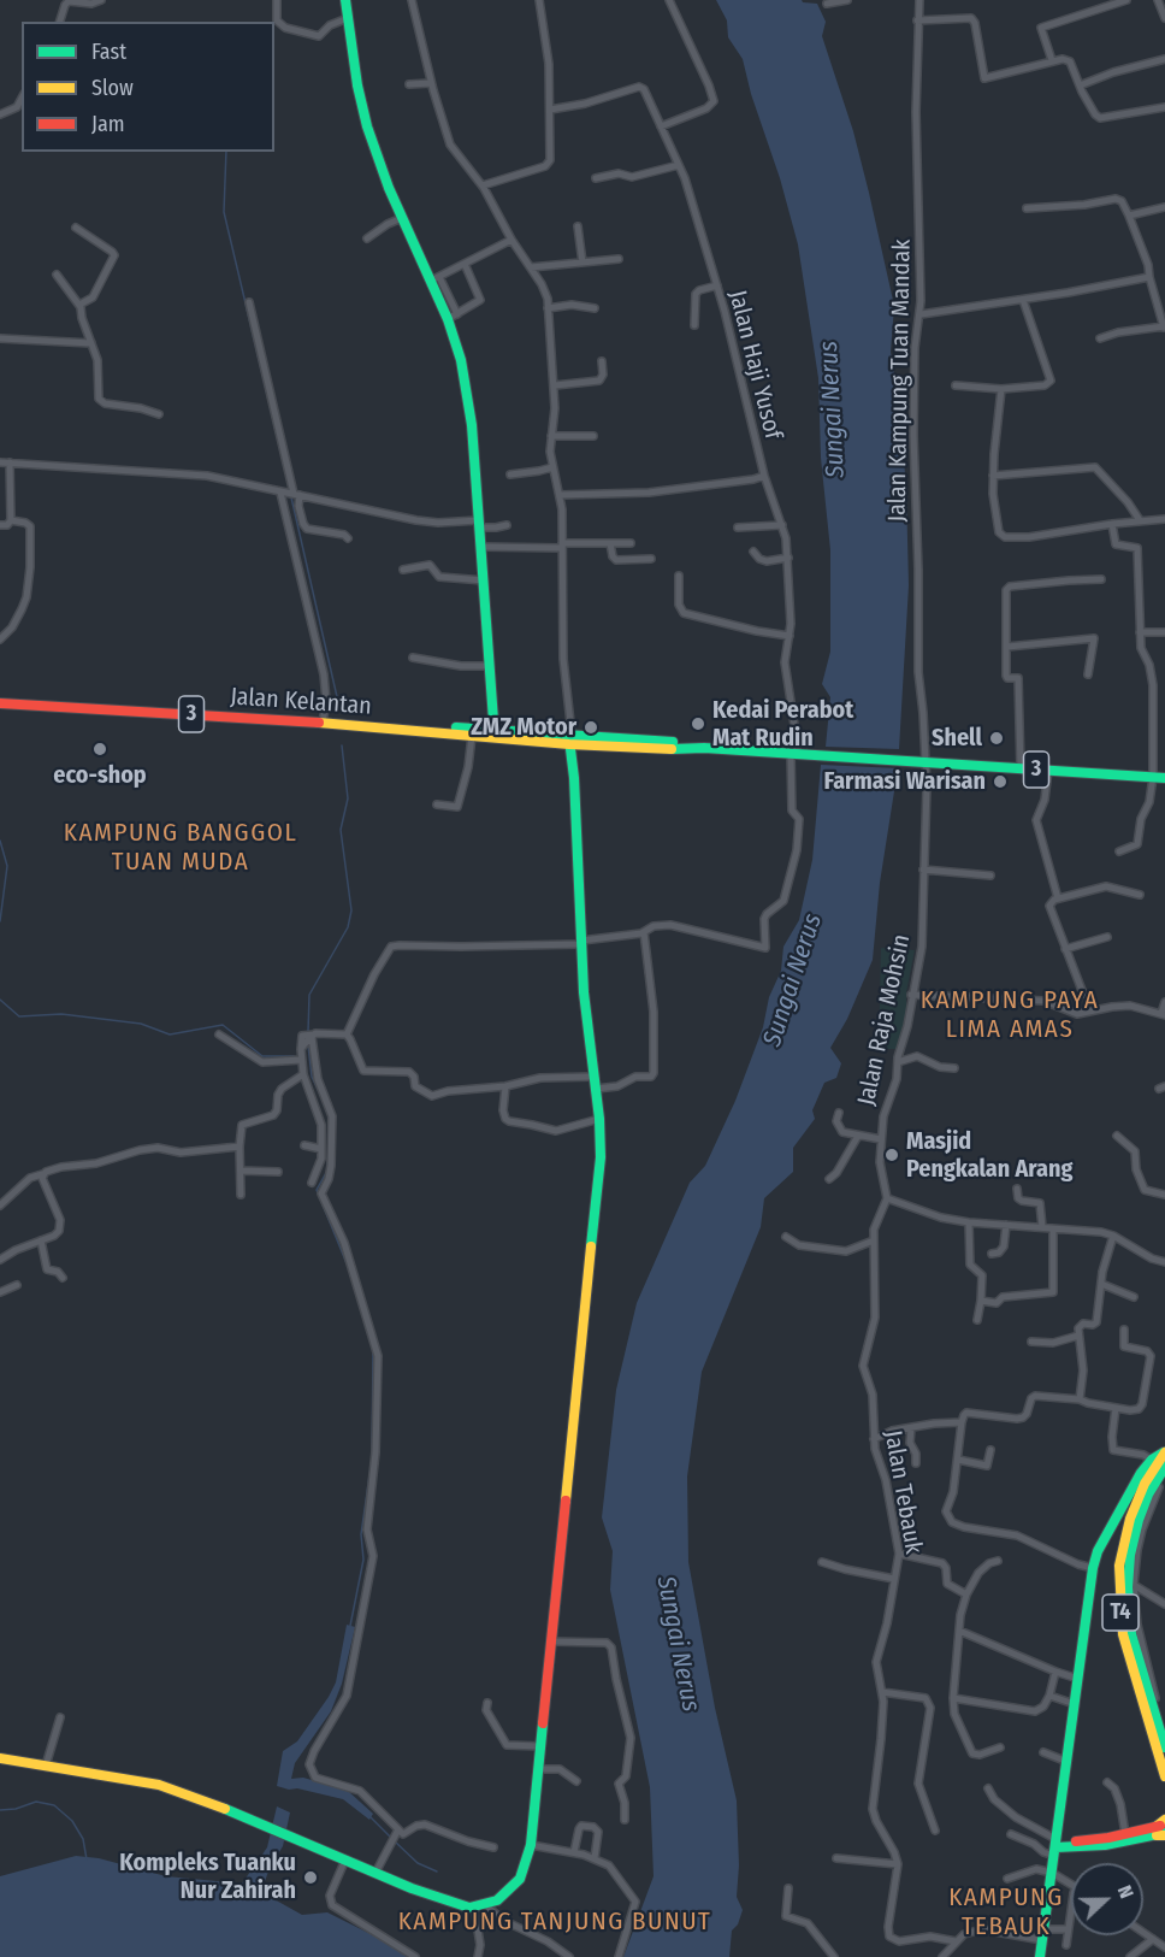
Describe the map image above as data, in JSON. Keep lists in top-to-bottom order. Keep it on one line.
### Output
{"streets":{"main road":["Jalan Kelantan","3","T4"],"street":["Jalan Haji Yusof","Jalan Kampung Tuan Mandak","Jalan Raja Mohsin","Jalan Tebauk"]},"crossings":[["Jalan Haji Yusof","Jalan Kelantan"],["Jalan Kampung Tuan Mandak","Jalan Kelantan"],["Jalan Kampung Tuan Mandak","3"],["Jalan Kampung Tuan Mandak","Jalan Raja Mohsin"],["Jalan Kelantan","3"],["Jalan Kelantan","Jalan Raja Mohsin"],["3","Jalan Raja Mohsin"],["Jalan Raja Mohsin","Jalan Tebauk"]],"districts":["KAMPUNG BANGGOL TUAN MUDA","KAMPUNG PAYA LIMA AMAS","KAMPUNG TEBAUK","KAMPUNG TANJUNG BUNUT"],"water":["Sungai Nerus"],"places":["Kedai Perabot Mat Rudin","ZMZ Motor","Shell","eco-shop","Farmasi Warisan","Masjid Pengkalan Arang","Kompleks Tuanku Nur Zahirah"],"legend":["Fast","Slow","Jam"],"north":"right"}
